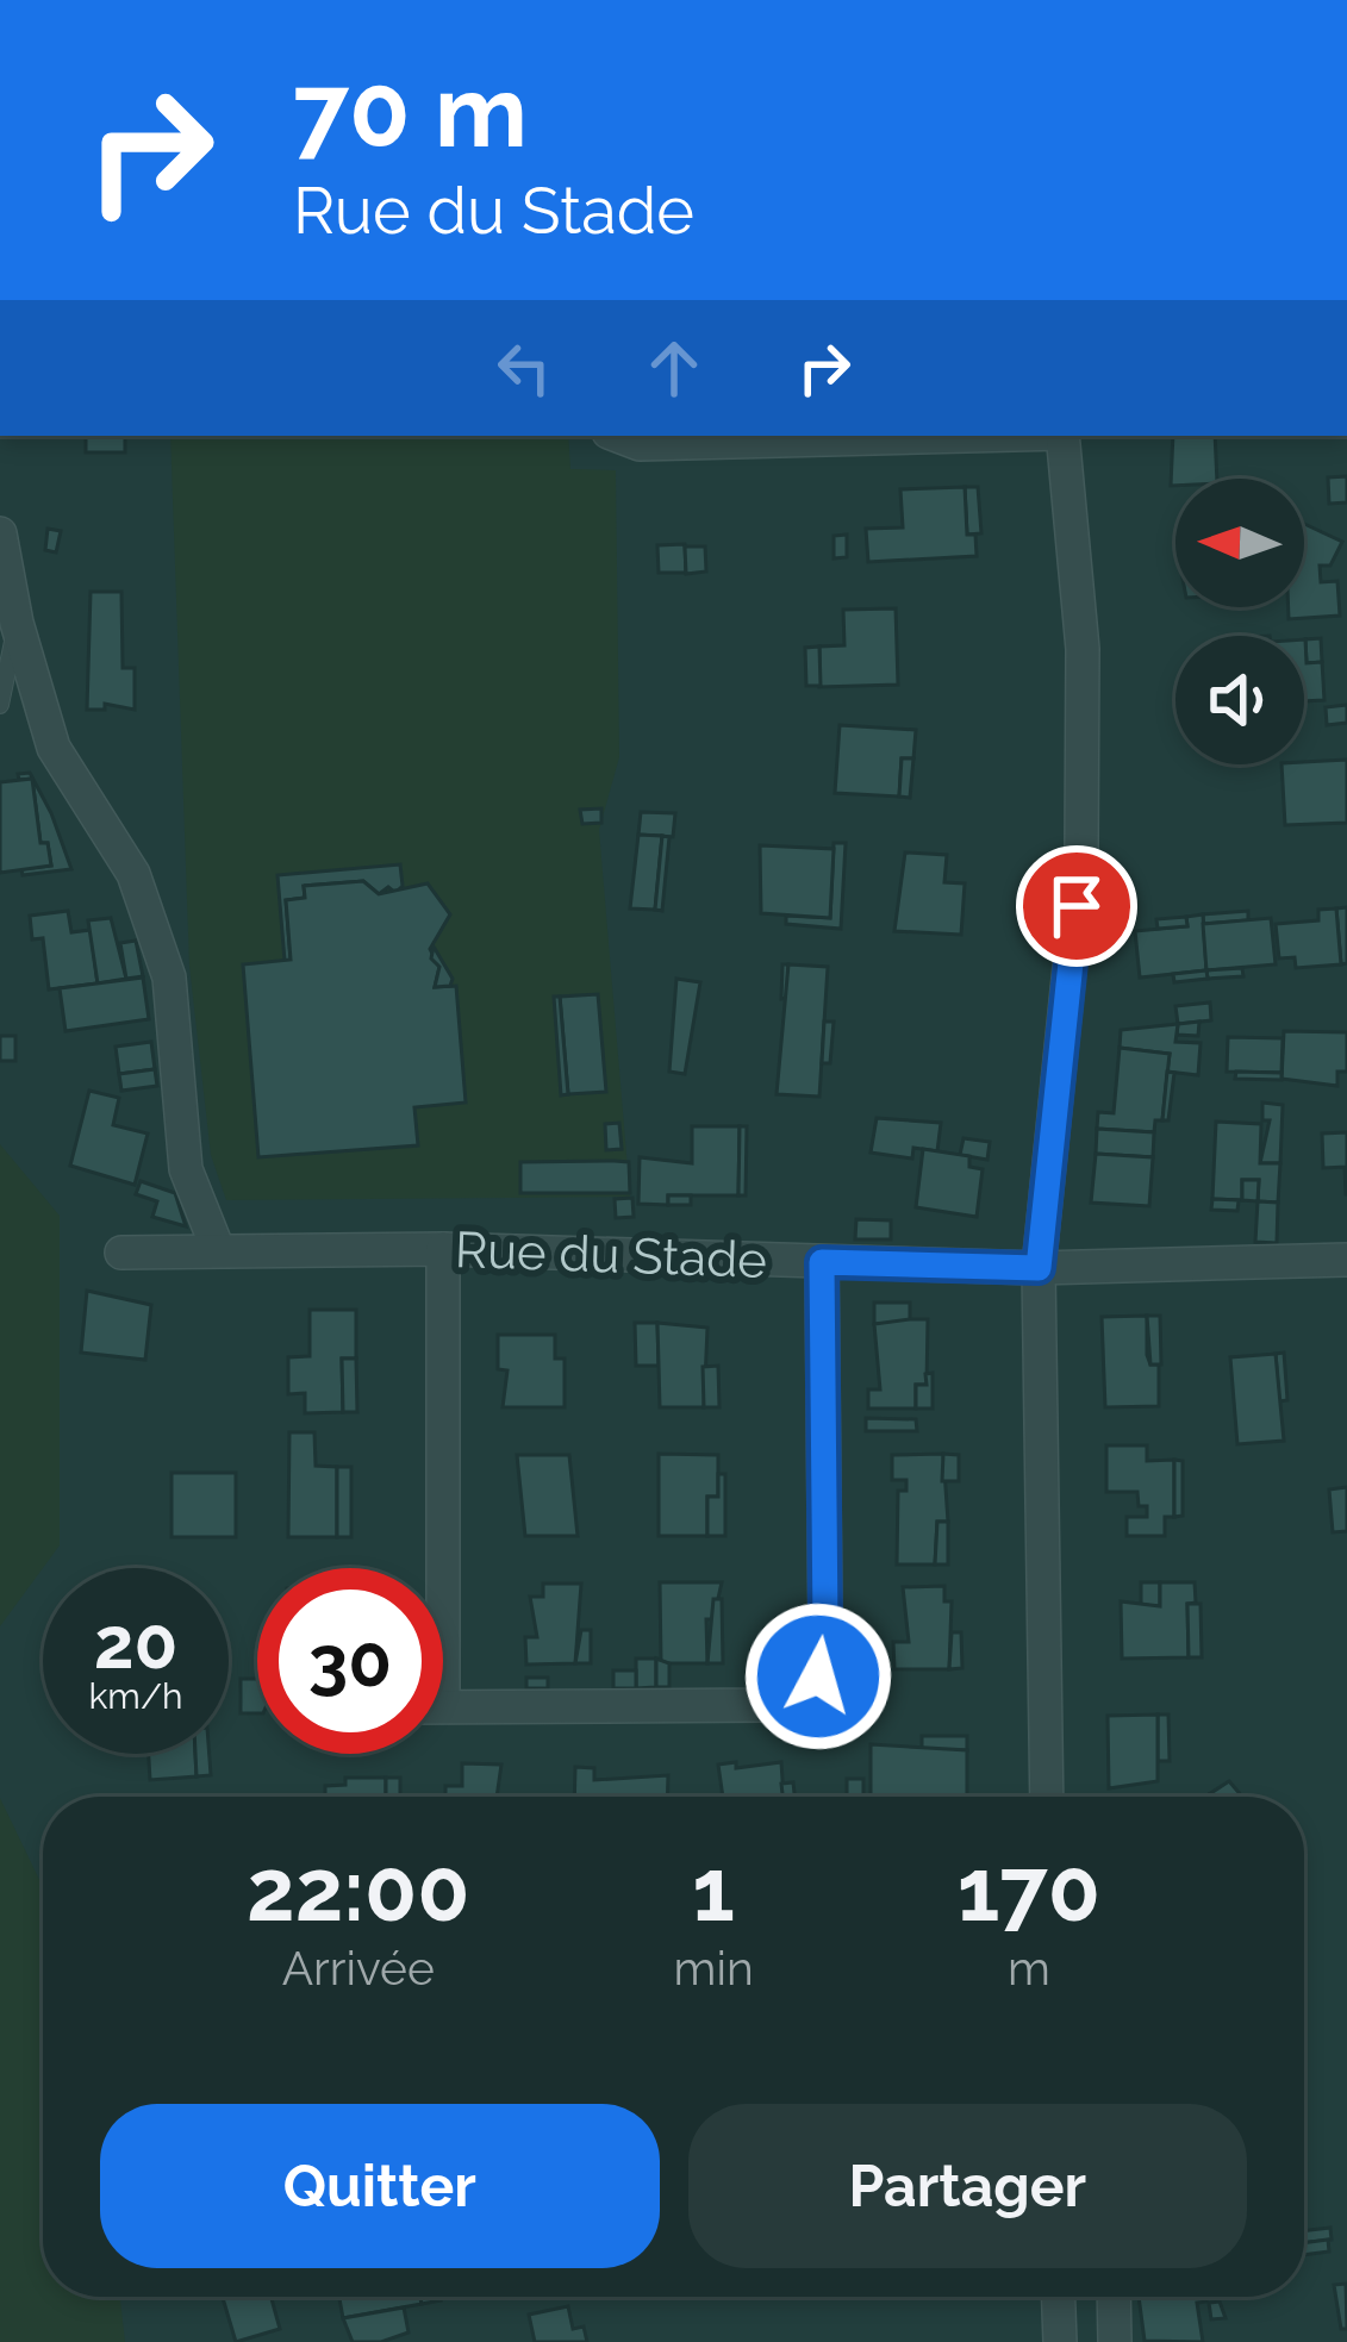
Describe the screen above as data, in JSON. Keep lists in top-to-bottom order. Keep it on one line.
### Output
{"streets":{"street":["Rue du Stade"]},"north":"left","page":{"turn":["70 m","Rue du Stade"],"speed":"20 km/h","limit":"30","eta":["22:00","Arrivée","1","min","170","m"],"buttons":["Quitter","Partager"]}}
